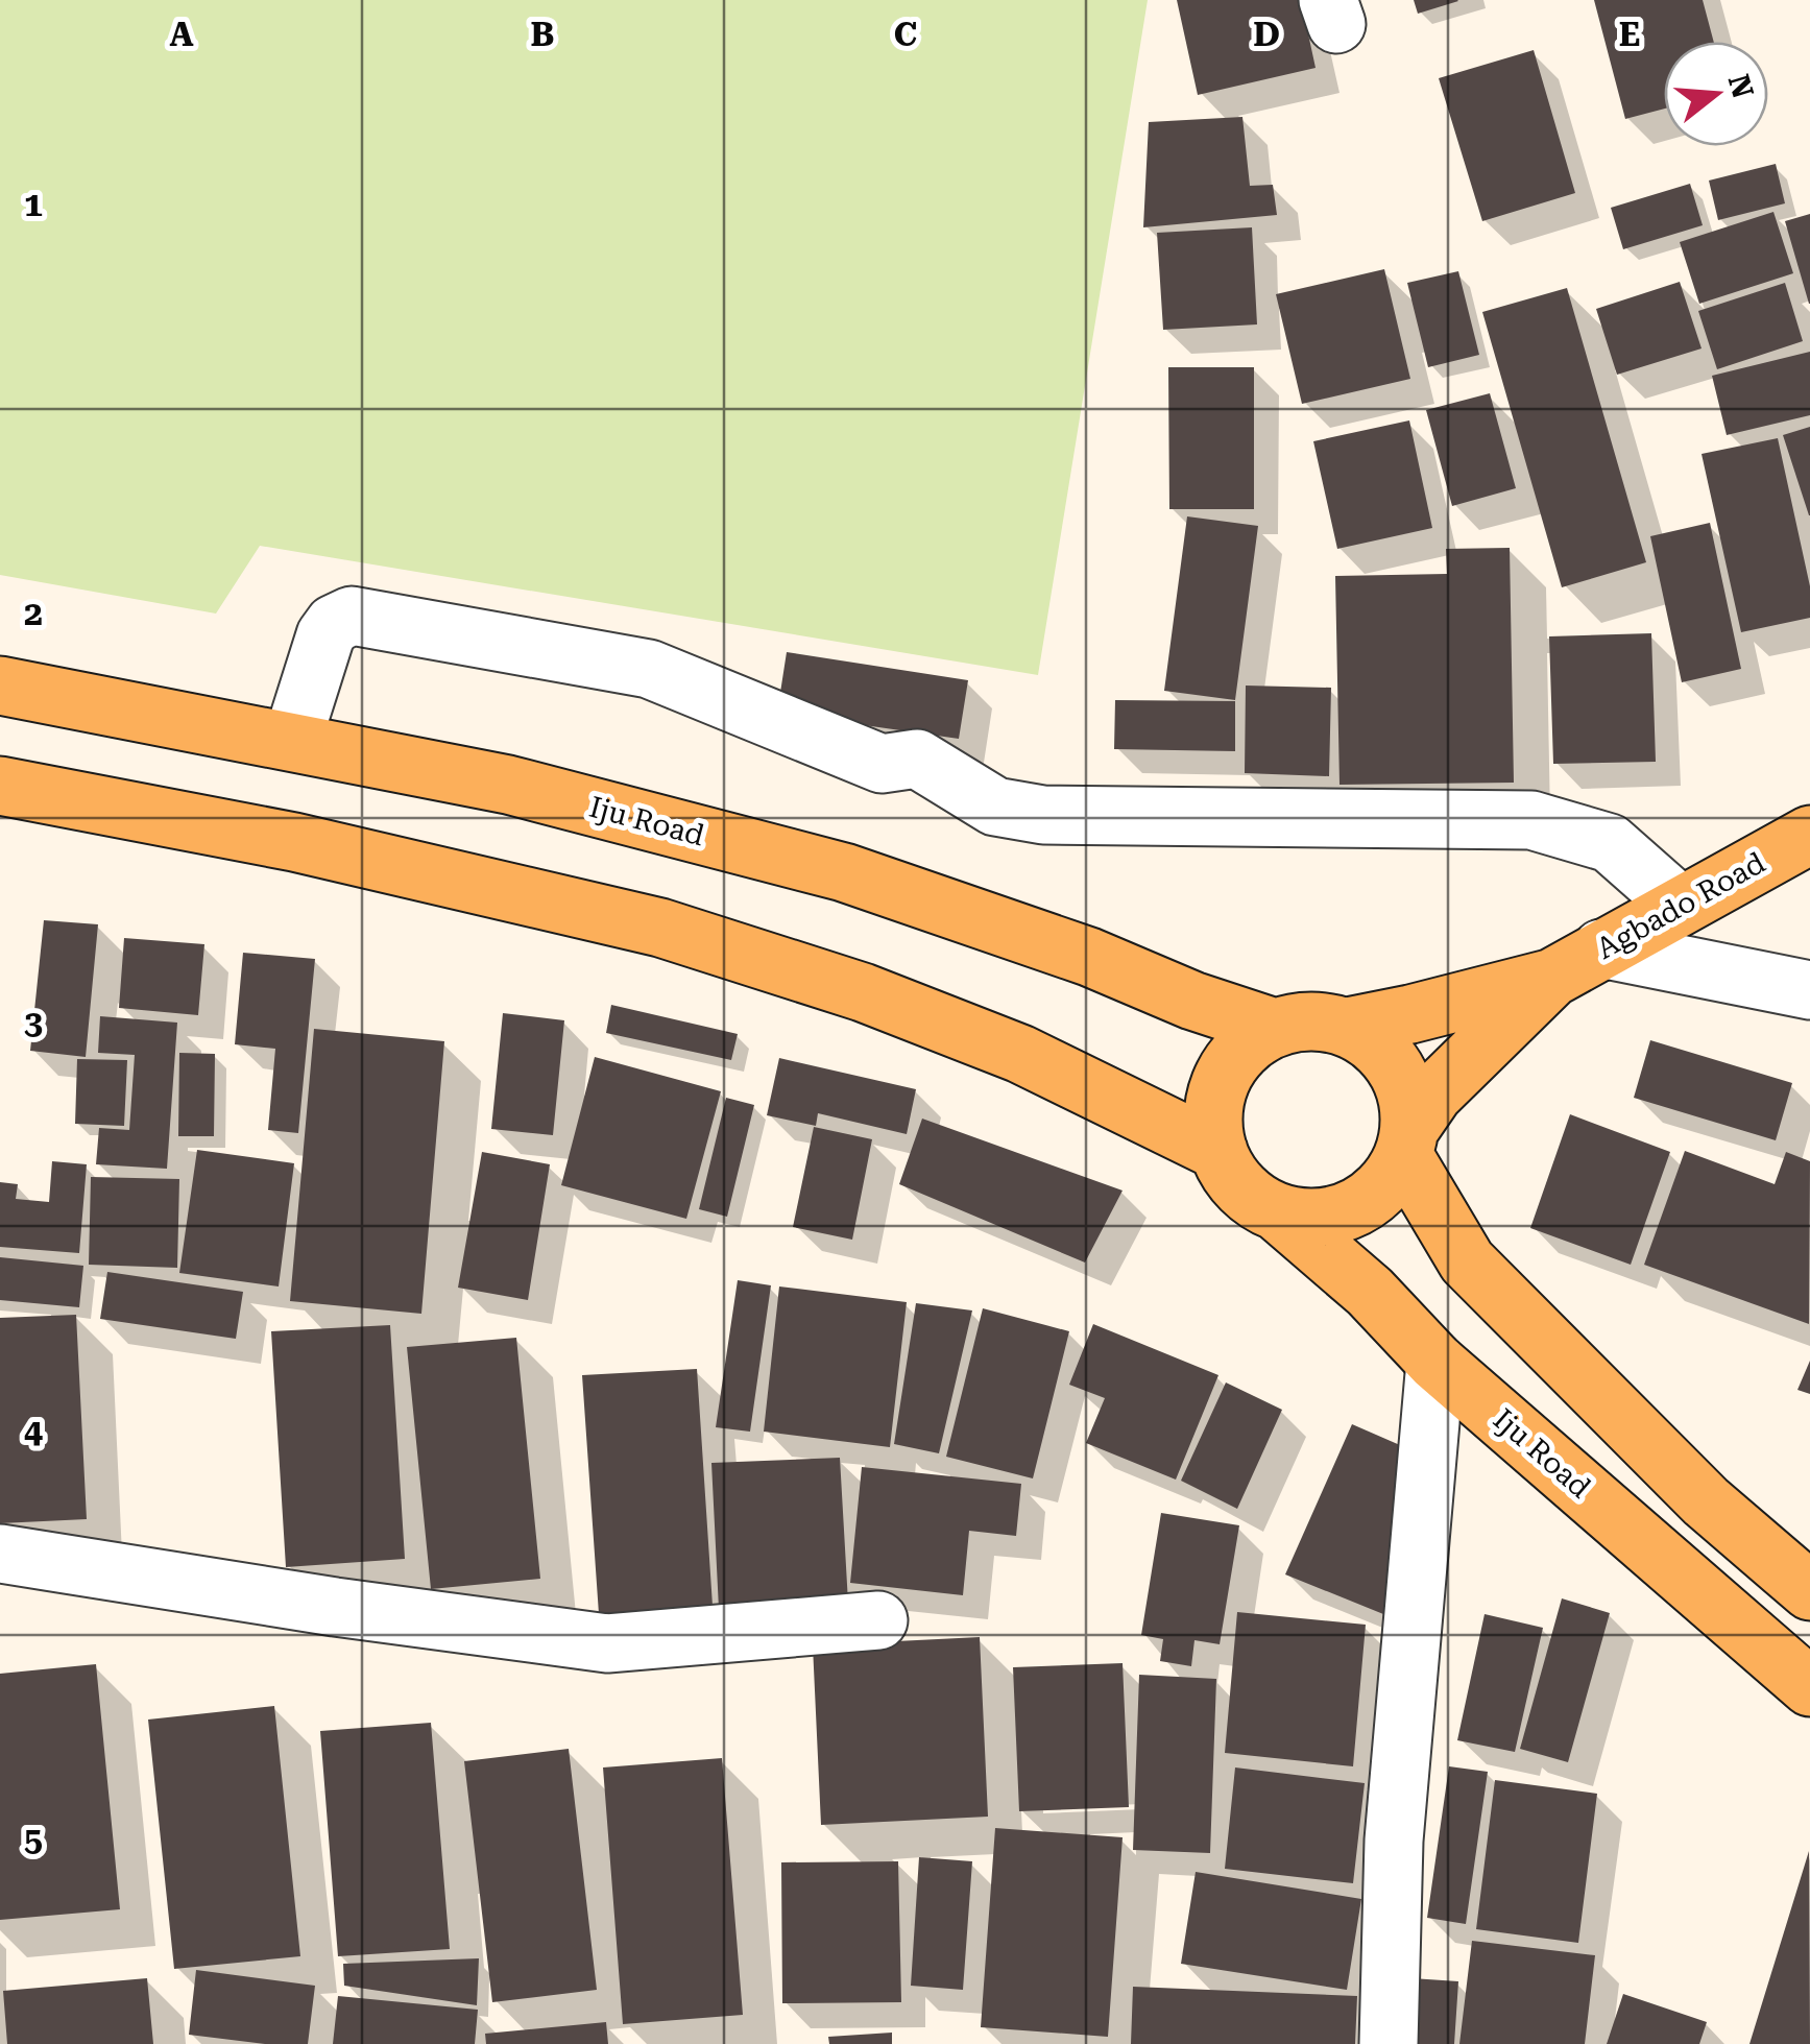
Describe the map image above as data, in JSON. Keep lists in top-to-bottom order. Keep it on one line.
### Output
{"streets":{"main road":["Iju Road","Agbado Road"]},"crossings":[["Iju Road","Agbado Road"]],"north":"right","grid":{"columns":["A","B","C","D","E"],"rows":["1","2","3","4","5"]}}
